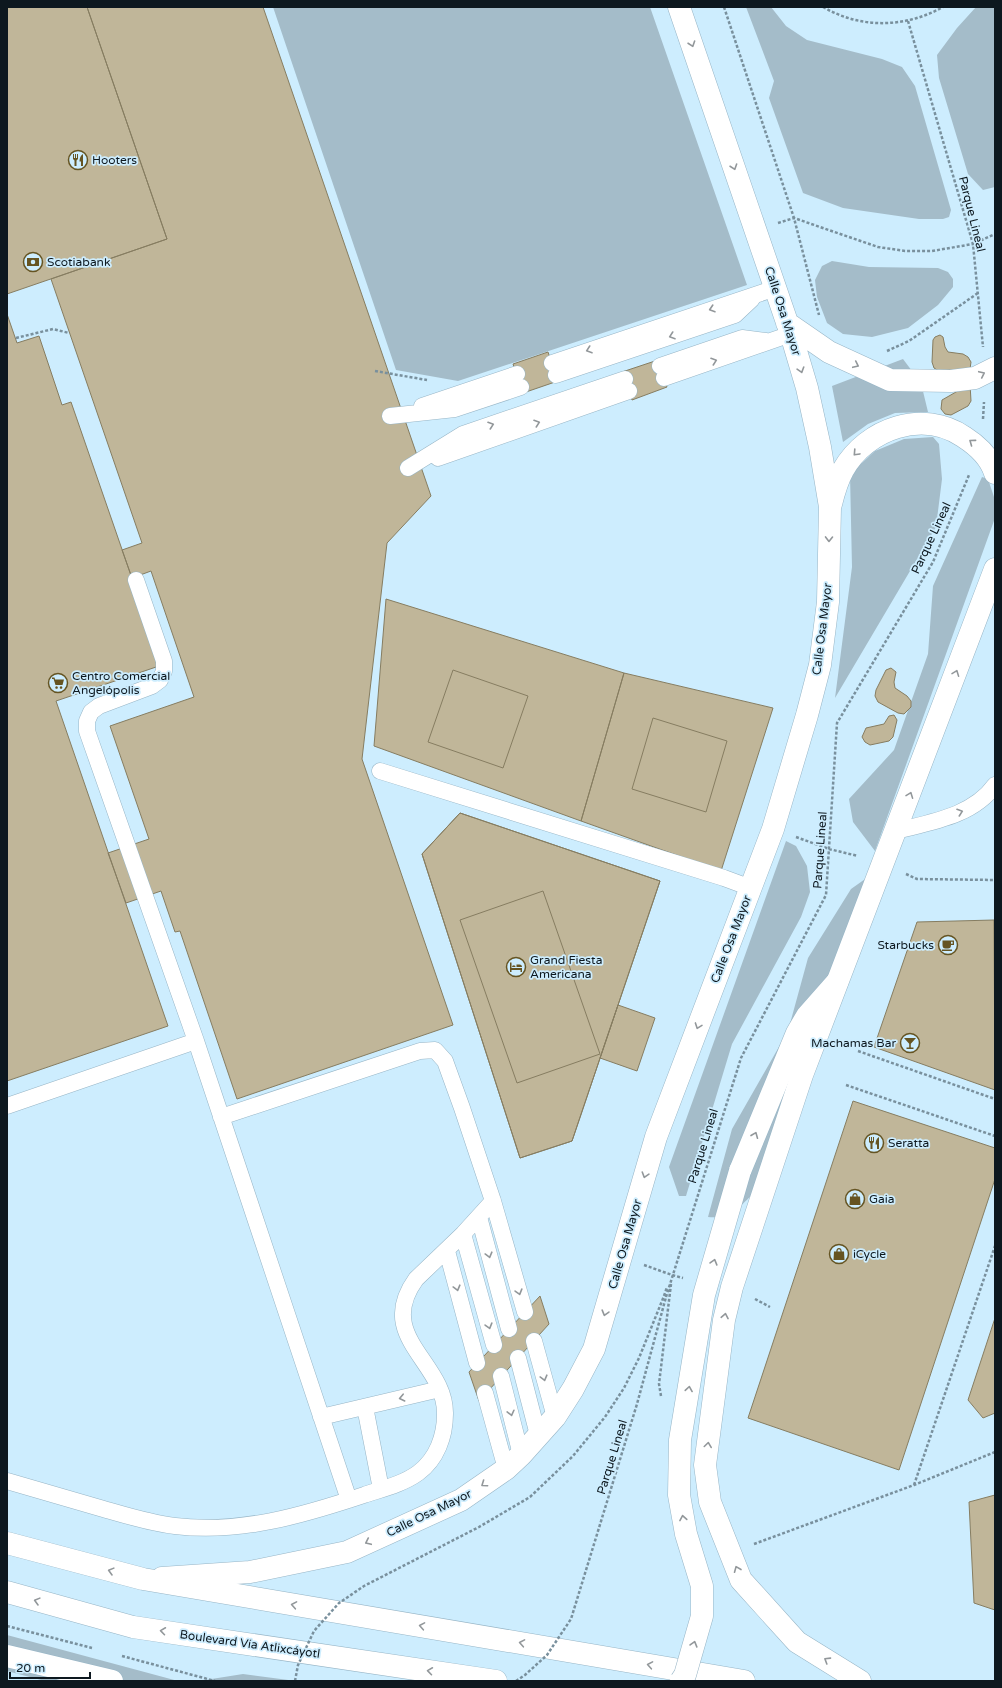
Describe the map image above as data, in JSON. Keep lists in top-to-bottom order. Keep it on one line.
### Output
{"streets":{"street":["Calle Osa Mayor","Boulevard Vía Atlixcáyotl"],"path":["Parque Lineal"]},"places":{"restaurant":["Hooters","Seratta"],"bank":["Scotiabank"],"supermarket":["Centro Comercial Angelópolis"],"cafe":["Starbucks"],"hotel":["Grand Fiesta Americana"],"bar":["Machamas Bar"],"shop":["Gaia","iCycle"]},"scale_bar":"20 m"}
